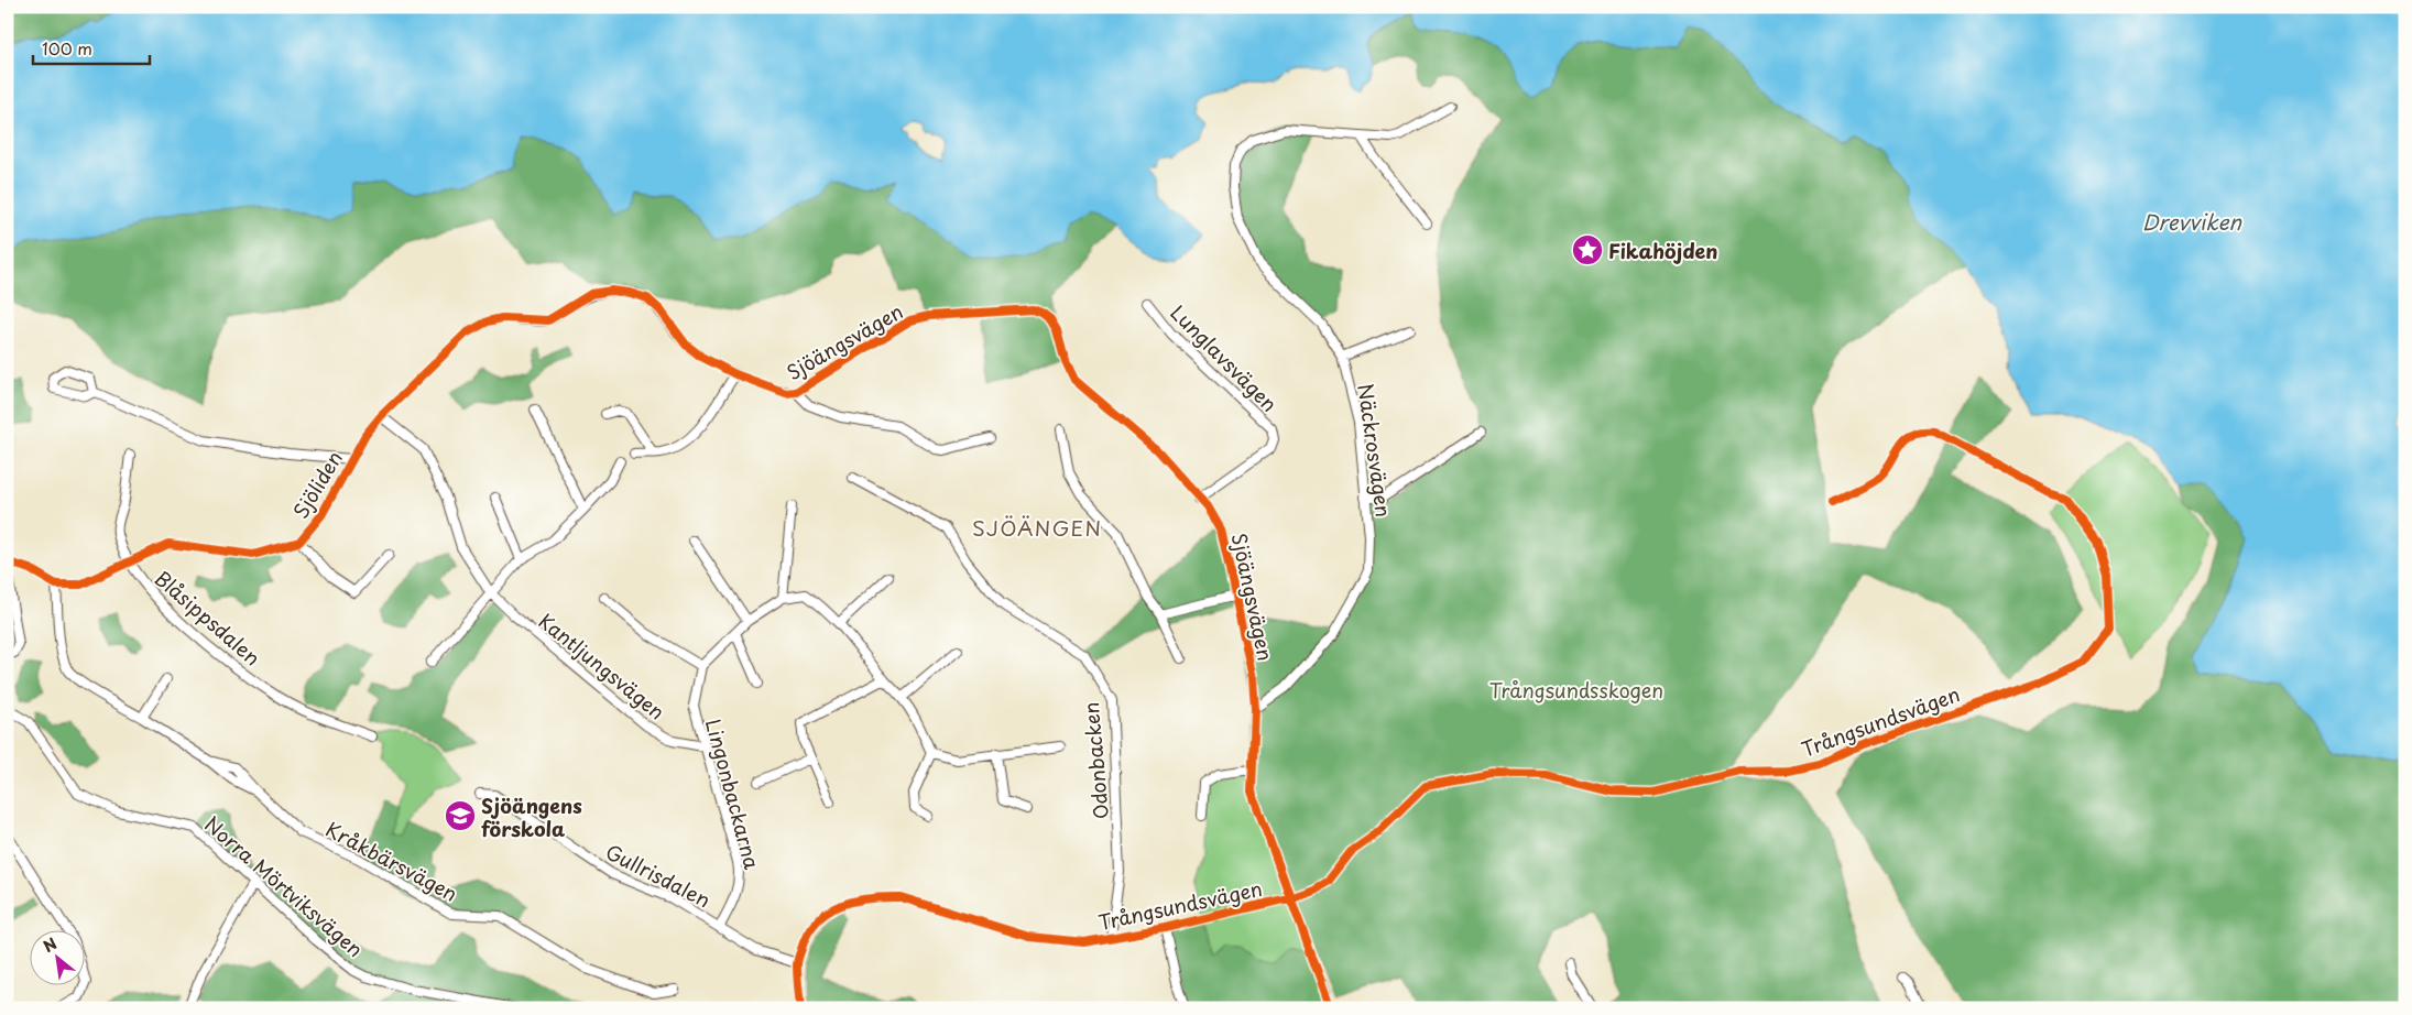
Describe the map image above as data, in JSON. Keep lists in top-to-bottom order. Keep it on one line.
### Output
{"streets":{"street":["Sjöängsvägen","Lunglavsvägen","Näckrosvägen","Sjöliden","Blåsippsdalen","Kantljungsvägen","Trångsundsvägen","Odonbacken","Lingonbackarna","Kråkbärsvägen","Gullrisdalen","Norra Mörtviksvägen"]},"crossings":[["Sjöängsvägen","Lunglavsvägen"],["Sjöängsvägen","Näckrosvägen"],["Sjöängsvägen","Trångsundsvägen"],["Sjöliden","Blåsippsdalen"],["Sjöliden","Kantljungsvägen"],["Sjöliden","Kråkbärsvägen"],["Kantljungsvägen","Lingonbackarna"],["Trångsundsvägen","Odonbacken"],["Trångsundsvägen","Gullrisdalen"],["Lingonbackarna","Gullrisdalen"]],"districts":["SJÖÄNGEN"],"water":["Drevviken"],"parks":["Trångsundsskogen"],"places":{"place":["Fikahöjden"],"school or university":["Sjöängens förskola"]},"scale_bar":"100 m","north":"top left"}
